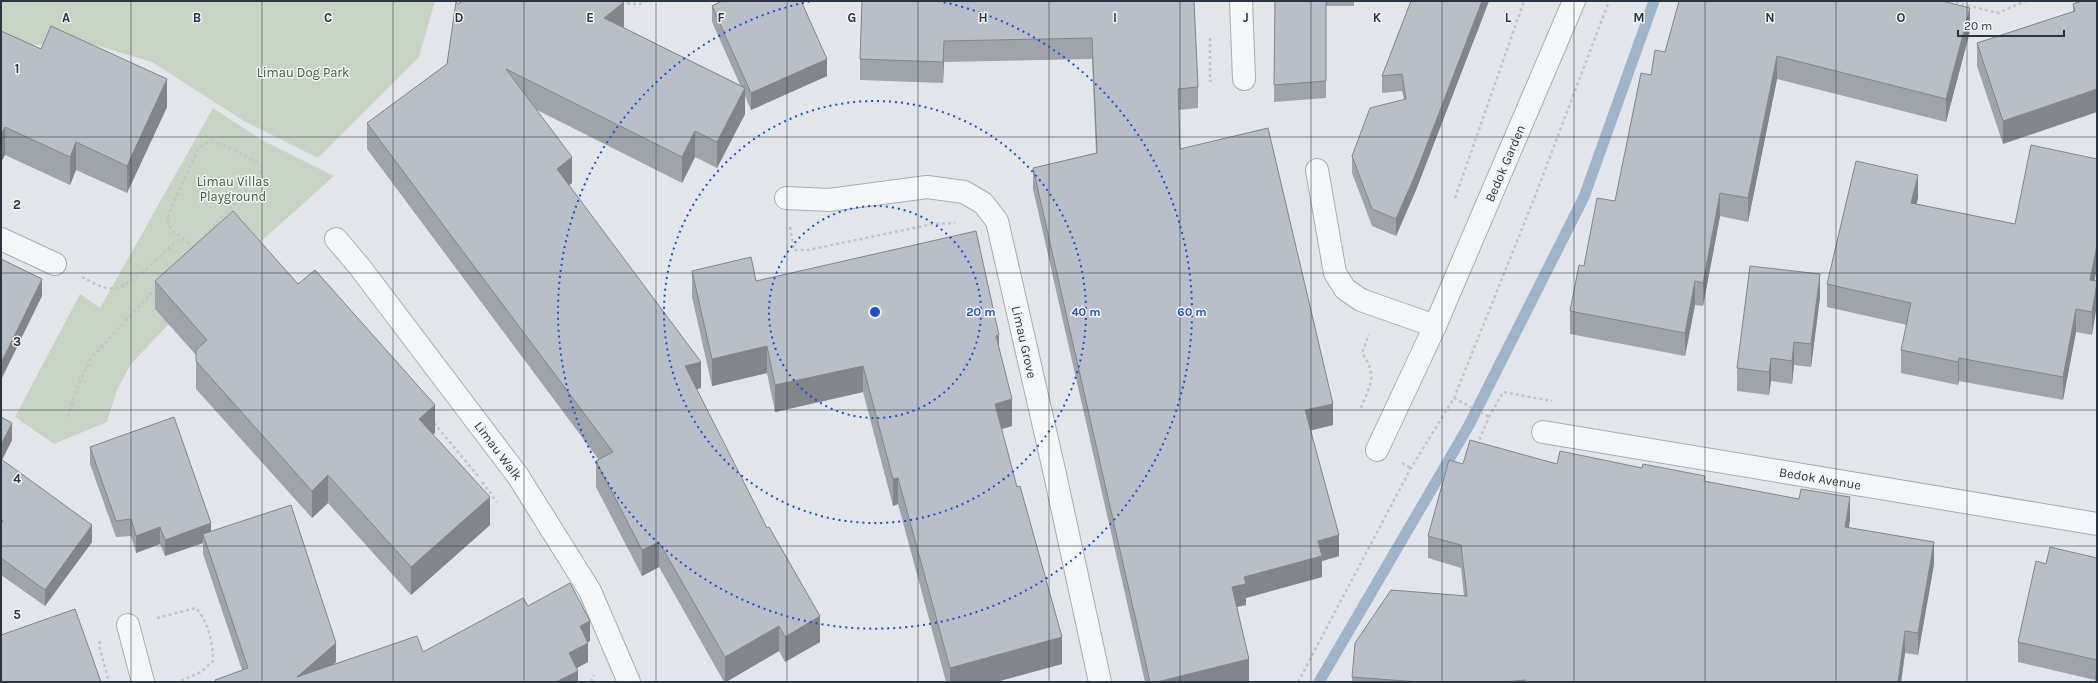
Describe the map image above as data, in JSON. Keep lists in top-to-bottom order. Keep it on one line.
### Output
{"streets":{"street":["Bedok Garden","Limau Grove","Limau Walk","Bedok Avenue"]},"parks":["Limau Dog Park","Limau Villas Playground"],"scale_bar":"20 m","grid":{"columns":["A","B","C","D","E","F","G","H","I","J","K","L","M","N","O"],"rows":["1","2","3","4","5"]},"rings":["20 m","40 m","60 m"]}
